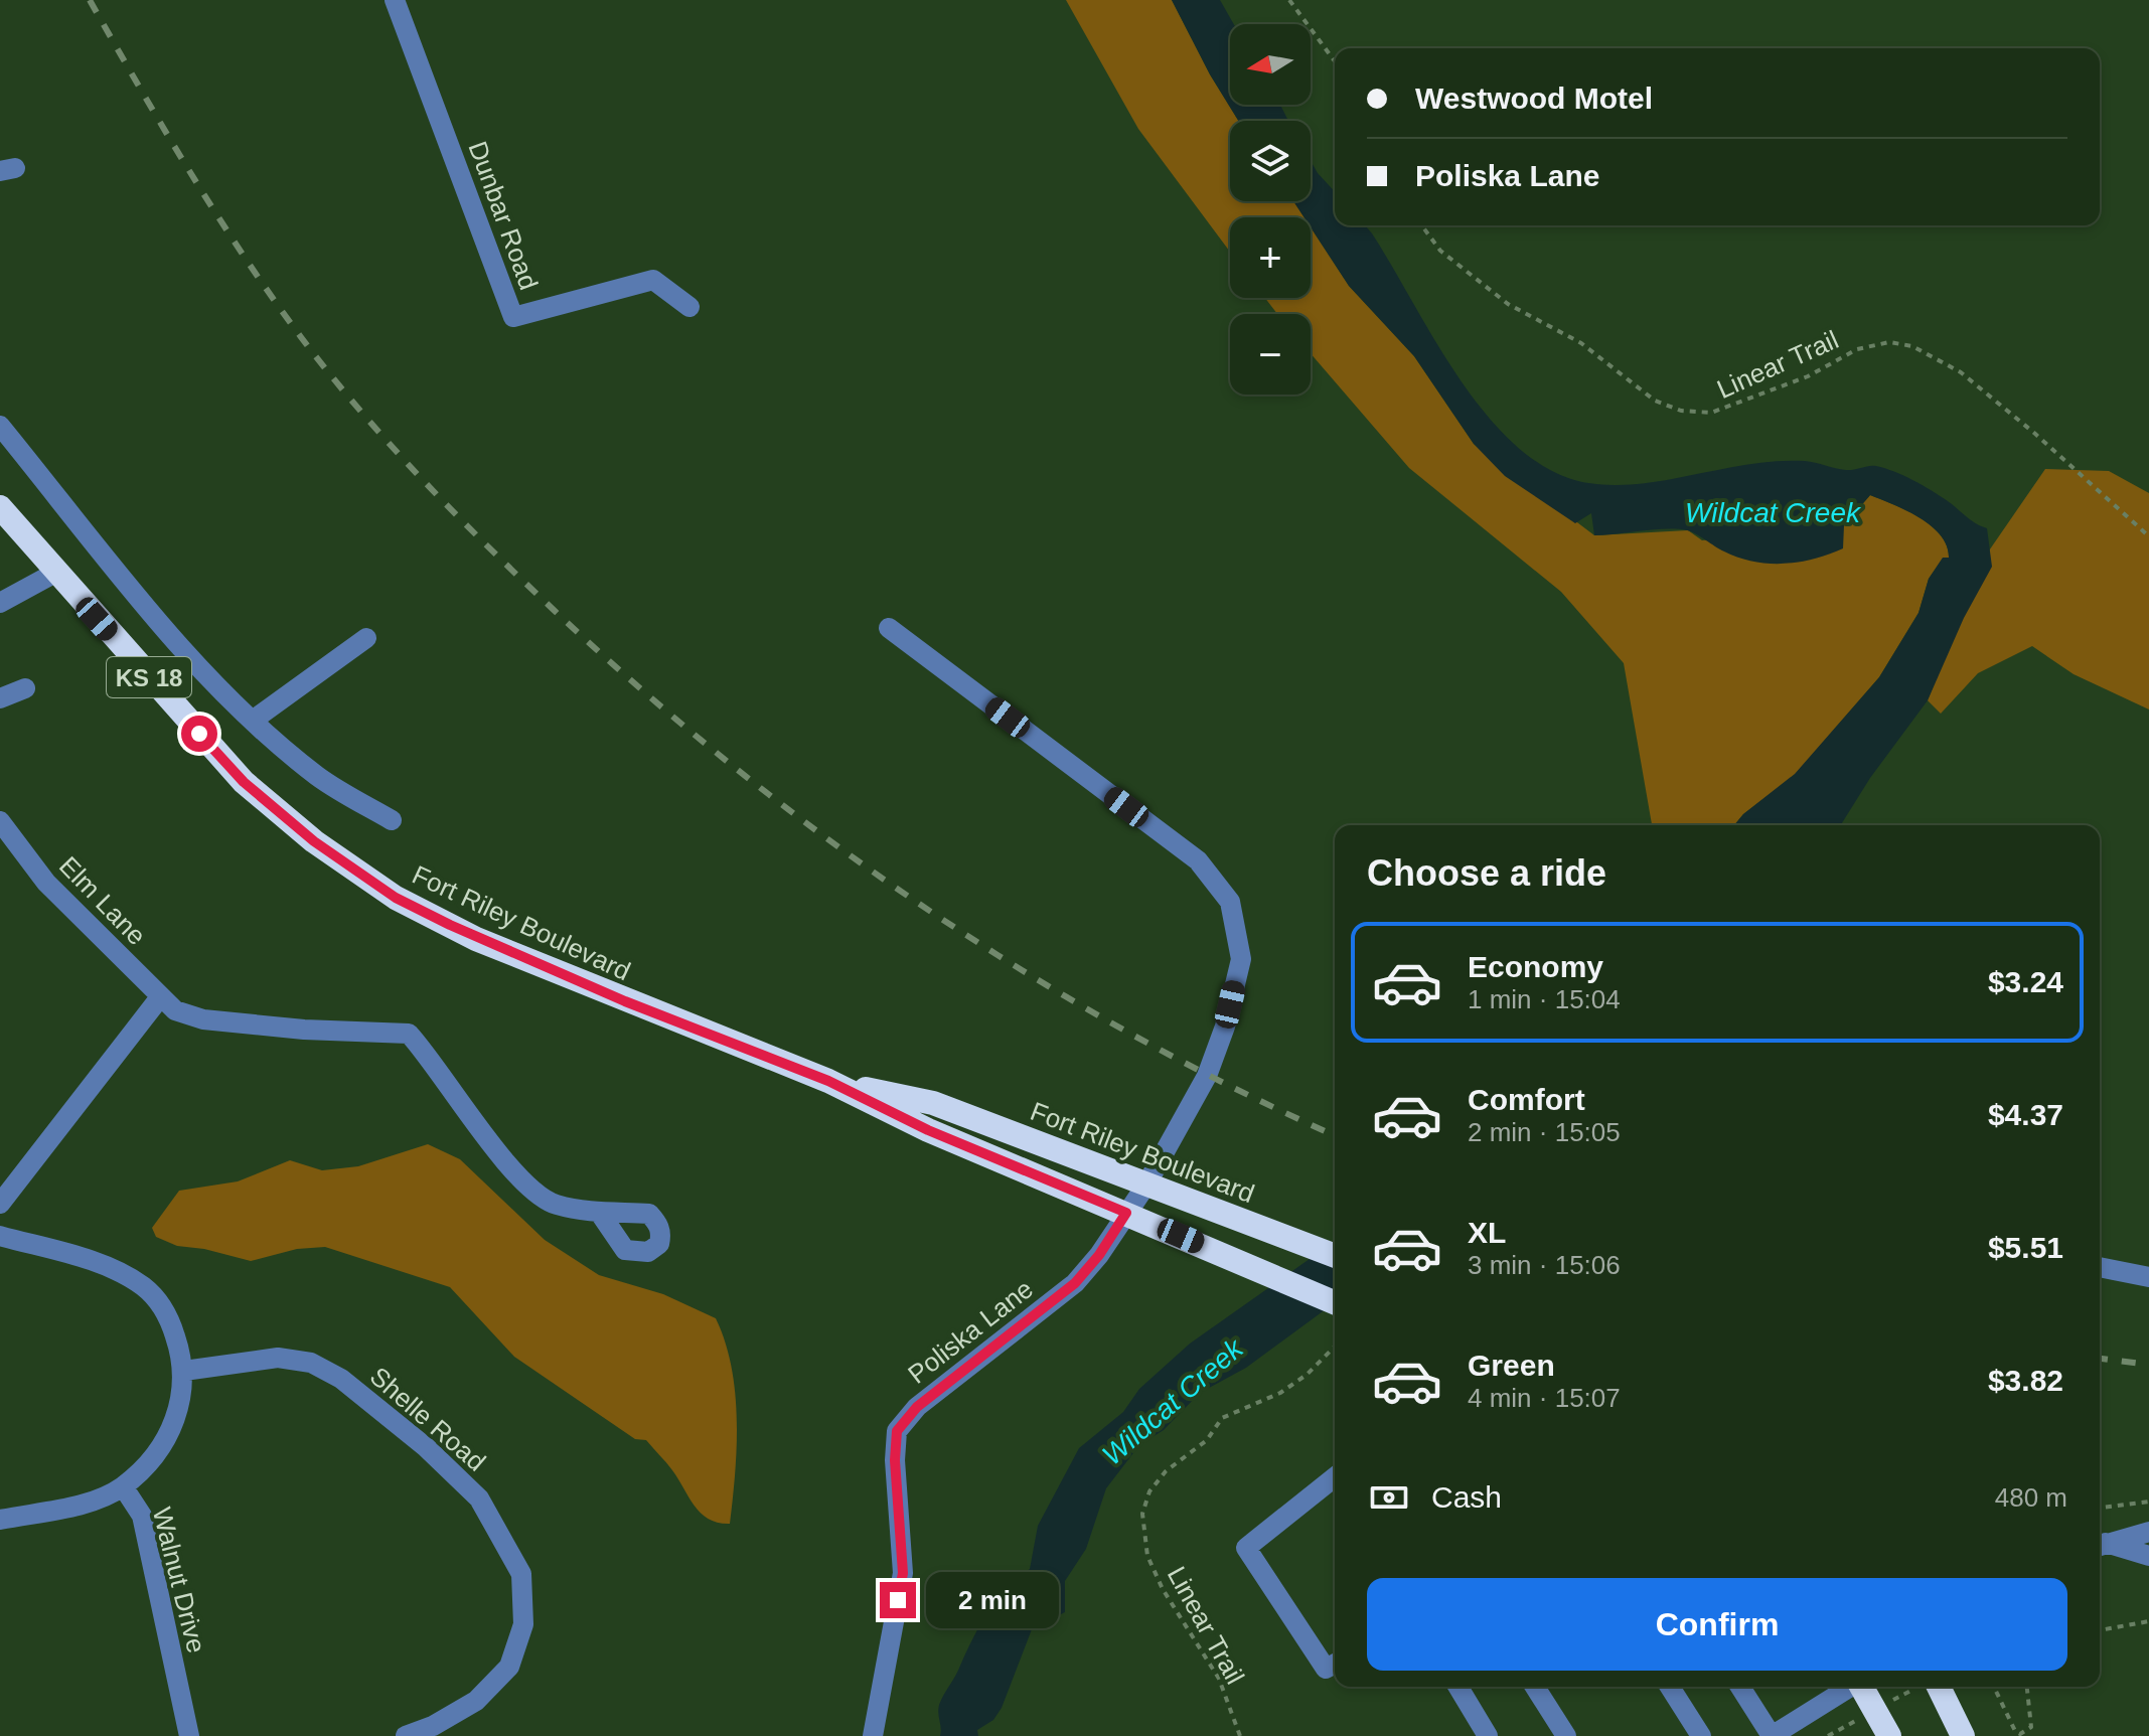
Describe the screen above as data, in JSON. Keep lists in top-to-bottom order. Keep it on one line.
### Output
{"streets":{"highway":["KS 18","Fort Riley Boulevard"],"street":["Dunbar Road","Elm Lane","Poliska Lane","Shelle Road","Walnut Drive"],"path":["Linear Trail"]},"crossings":[["Fort Riley Boulevard","Poliska Lane"],["Shelle Road","Walnut Drive"]],"water":["Wildcat Creek"],"north":"left","page":{"map_buttons":["+","−"],"banner":["Westwood Motel","Poliska Lane"],"heading":"Choose a ride","list":[{"name":"Economy","note":"1 min · 15:04","value":"$3.24"},{"name":"Comfort","note":"2 min · 15:05","value":"$4.37"},{"name":"XL","note":"3 min · 15:06","value":"$5.51"},{"name":"Green","note":"4 min · 15:07","value":"$3.82"}],"pay":["Cash","480 m"],"buttons":"Confirm","bubble":"2 min"}}
